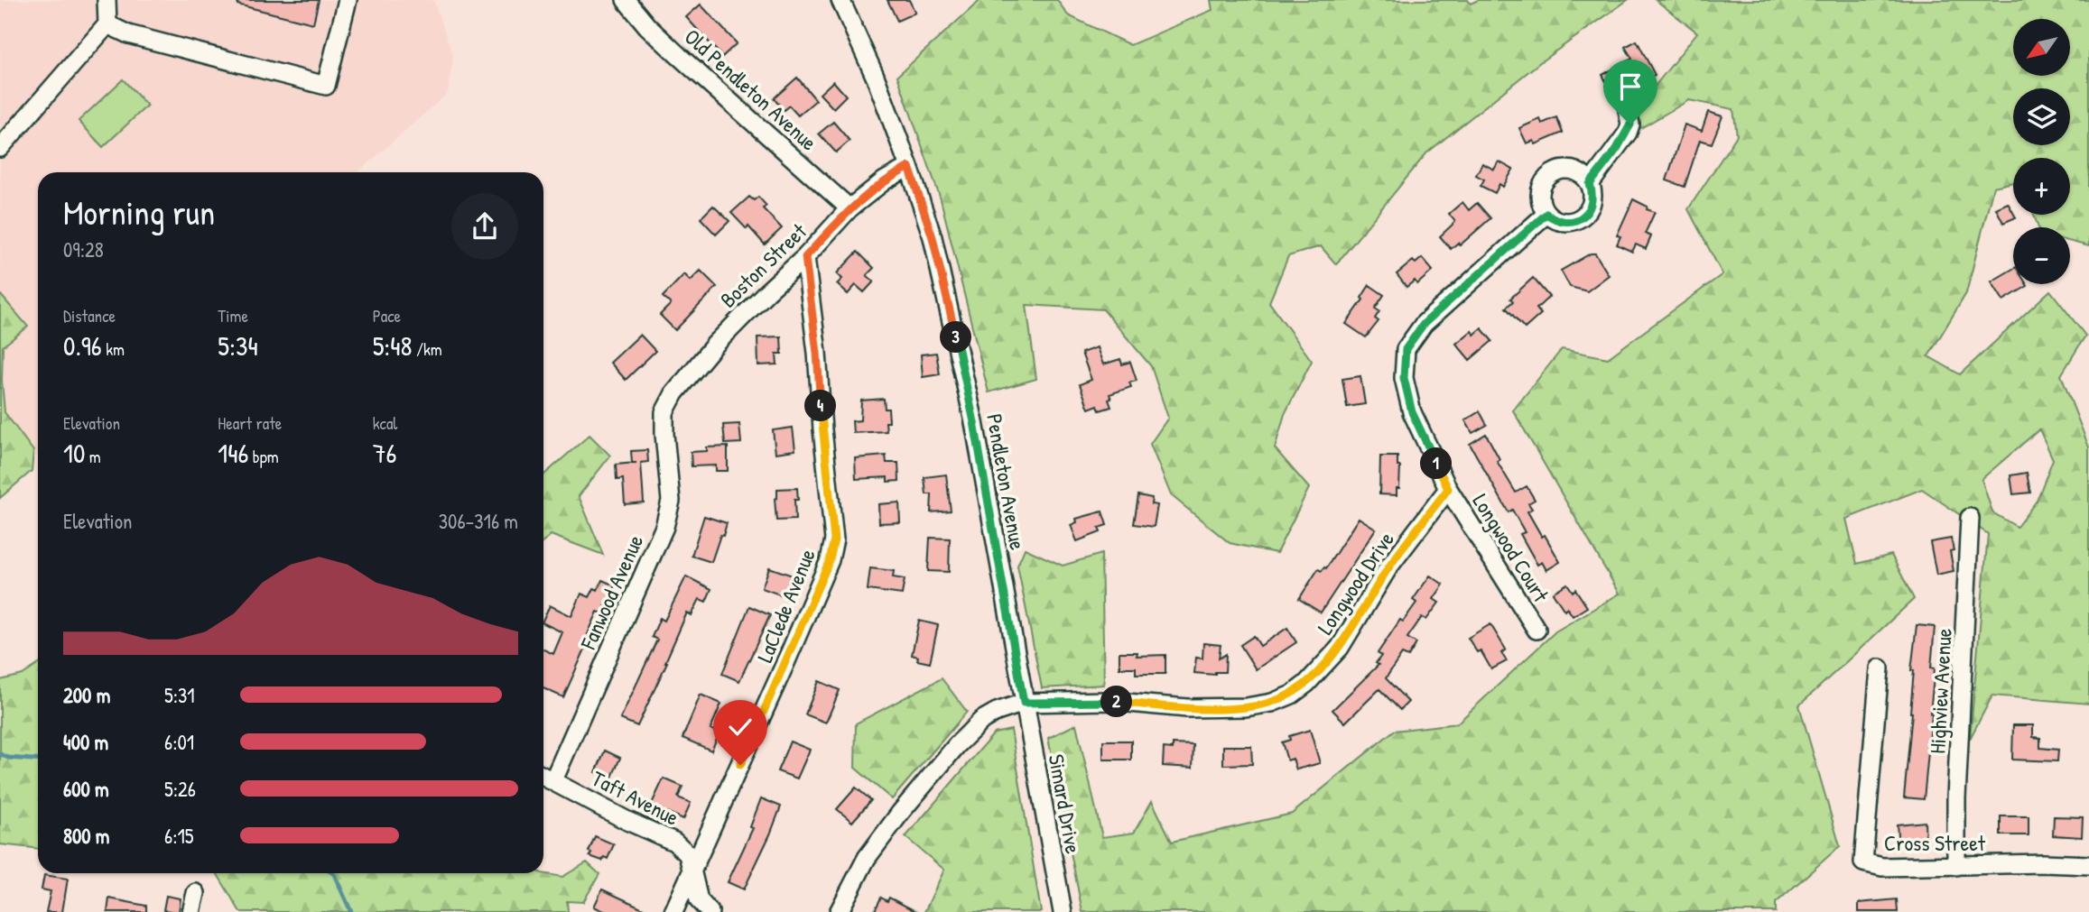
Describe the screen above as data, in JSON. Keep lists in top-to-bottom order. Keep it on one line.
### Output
{"streets":{"street":["Old Pendleton Avenue","Boston Street","Pendleton Avenue","Longwood Court","Longwood Drive","Fanwood Avenue","LaClede Avenue","Highview Avenue","Taft Avenue","Simard Drive","Cross Street"]},"crossings":[["Old Pendleton Avenue","Boston Street"],["Boston Street","Pendleton Avenue"],["Boston Street","Fanwood Avenue"],["Boston Street","LaClede Avenue"],["Pendleton Avenue","Longwood Drive"],["Pendleton Avenue","Simard Drive"],["Longwood Court","Longwood Drive"],["Longwood Drive","Simard Drive"],["Fanwood Avenue","Taft Avenue"],["LaClede Avenue","Taft Avenue"],["Highview Avenue","Cross Street"]],"north":"bottom left","page":{"map_buttons":["+","−"],"heading":["Morning run","09:28"],"stats":[["Distance","0.96 km"],["Time","5:34"],["Pace","5:48 /km"],["Elevation","10 m"],["Heart rate","146 bpm"],["kcal","76"]],"pins":["3","4","1","2"],"chart":["Elevation","306–316 m"],"list":[{"name":"200 m","note":"5:31"},{"name":"400 m","note":"6:01"},{"name":"600 m","note":"5:26"},{"name":"800 m","note":"6:15"}]}}
